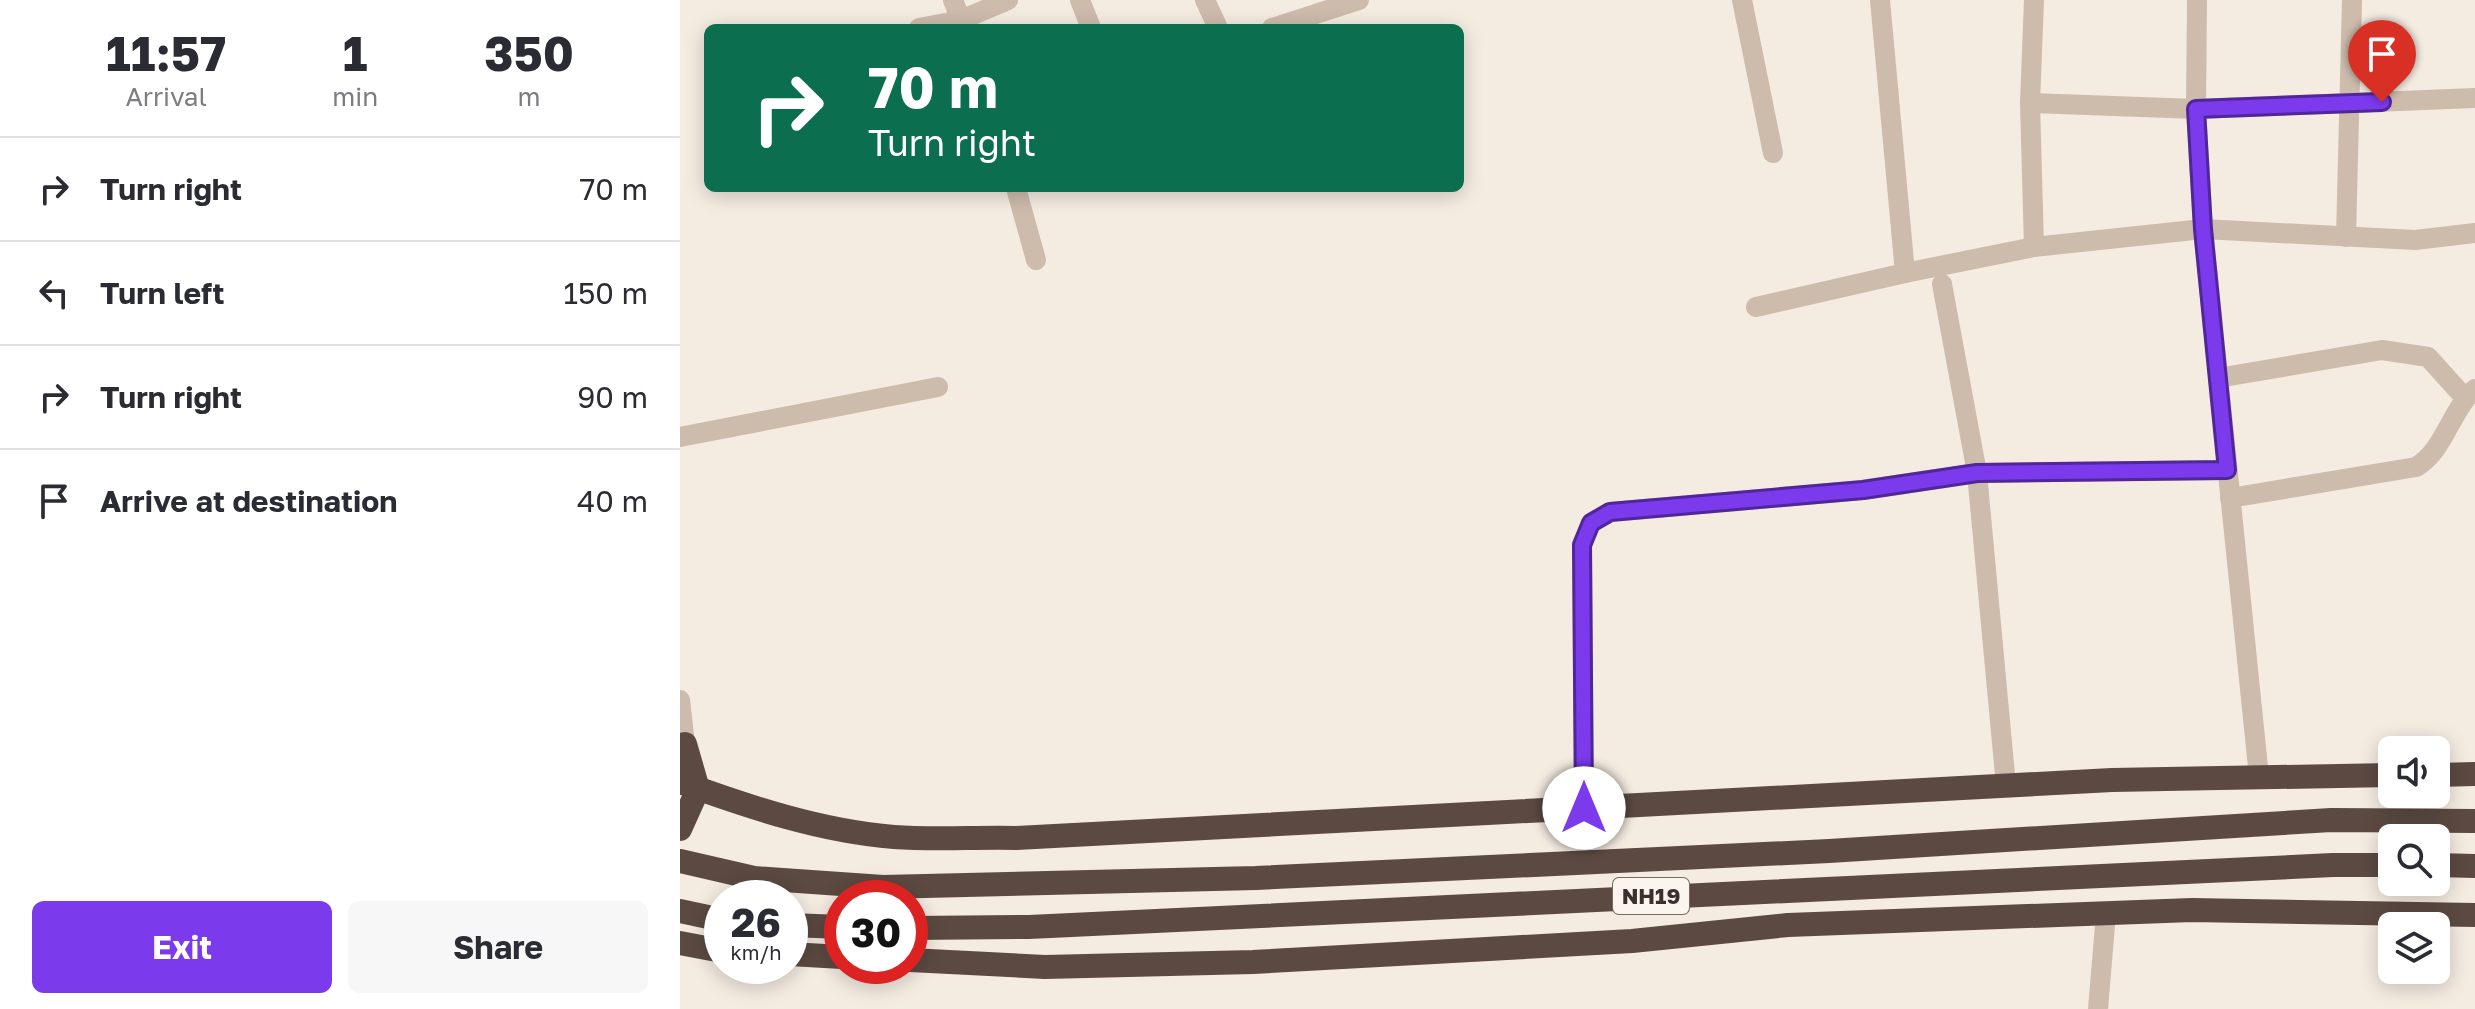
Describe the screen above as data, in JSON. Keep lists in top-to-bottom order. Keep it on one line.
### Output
{"streets":{"highway":["NH19"]},"page":{"eta":["11:57","Arrival","1","min","350","m"],"turn":["70 m","Turn right"],"list":[{"name":"Turn right","value":"70 m"},{"name":"Turn left","value":"150 m"},{"name":"Turn right","value":"90 m"},{"name":"Arrive at destination","value":"40 m"}],"speed":"26 km/h","limit":"30","buttons":["Exit","Share"]}}
